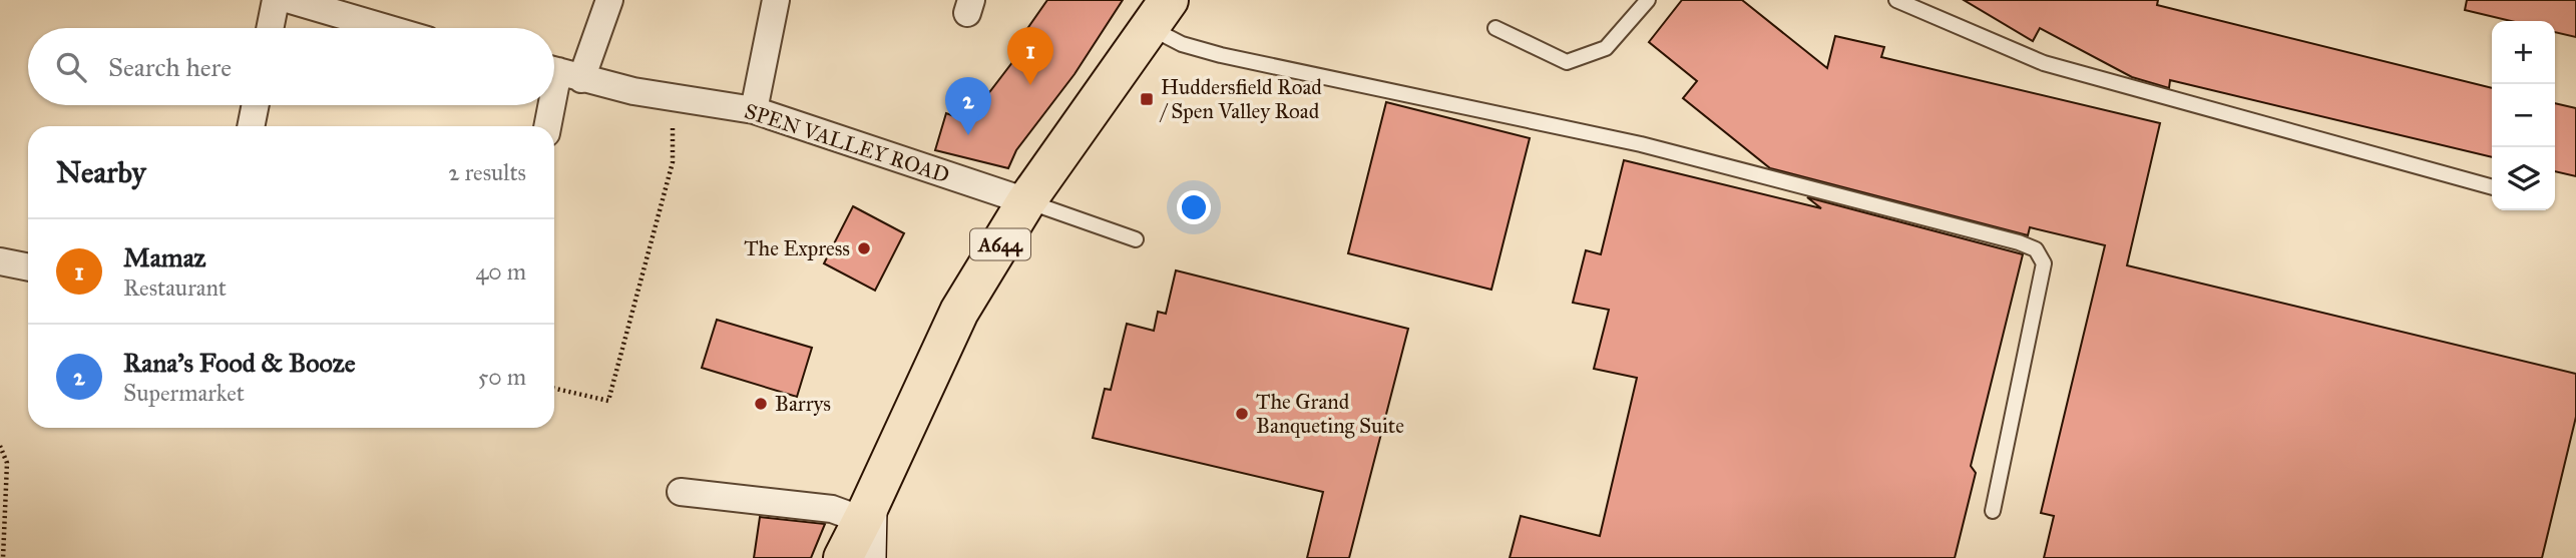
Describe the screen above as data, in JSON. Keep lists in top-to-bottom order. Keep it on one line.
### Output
{"streets":{"highway":["A644"],"street":["SPEN VALLEY ROAD"]},"crossings":[["SPEN VALLEY ROAD","A644"]],"places":{"transit":["Huddersfield Road / Spen Valley Road"],"other":["The Express","Barrys","The Grand Banqueting Suite"]},"page":{"map_buttons":["+","−"],"pins":["1","2"],"search":"Search here","heading":["Nearby","2 results"],"list":[{"mark":"1","name":"Mamaz","note":"Restaurant","value":"40 m"},{"mark":"2","name":"Rana's Food & Booze","note":"Supermarket","value":"50 m"}]}}
